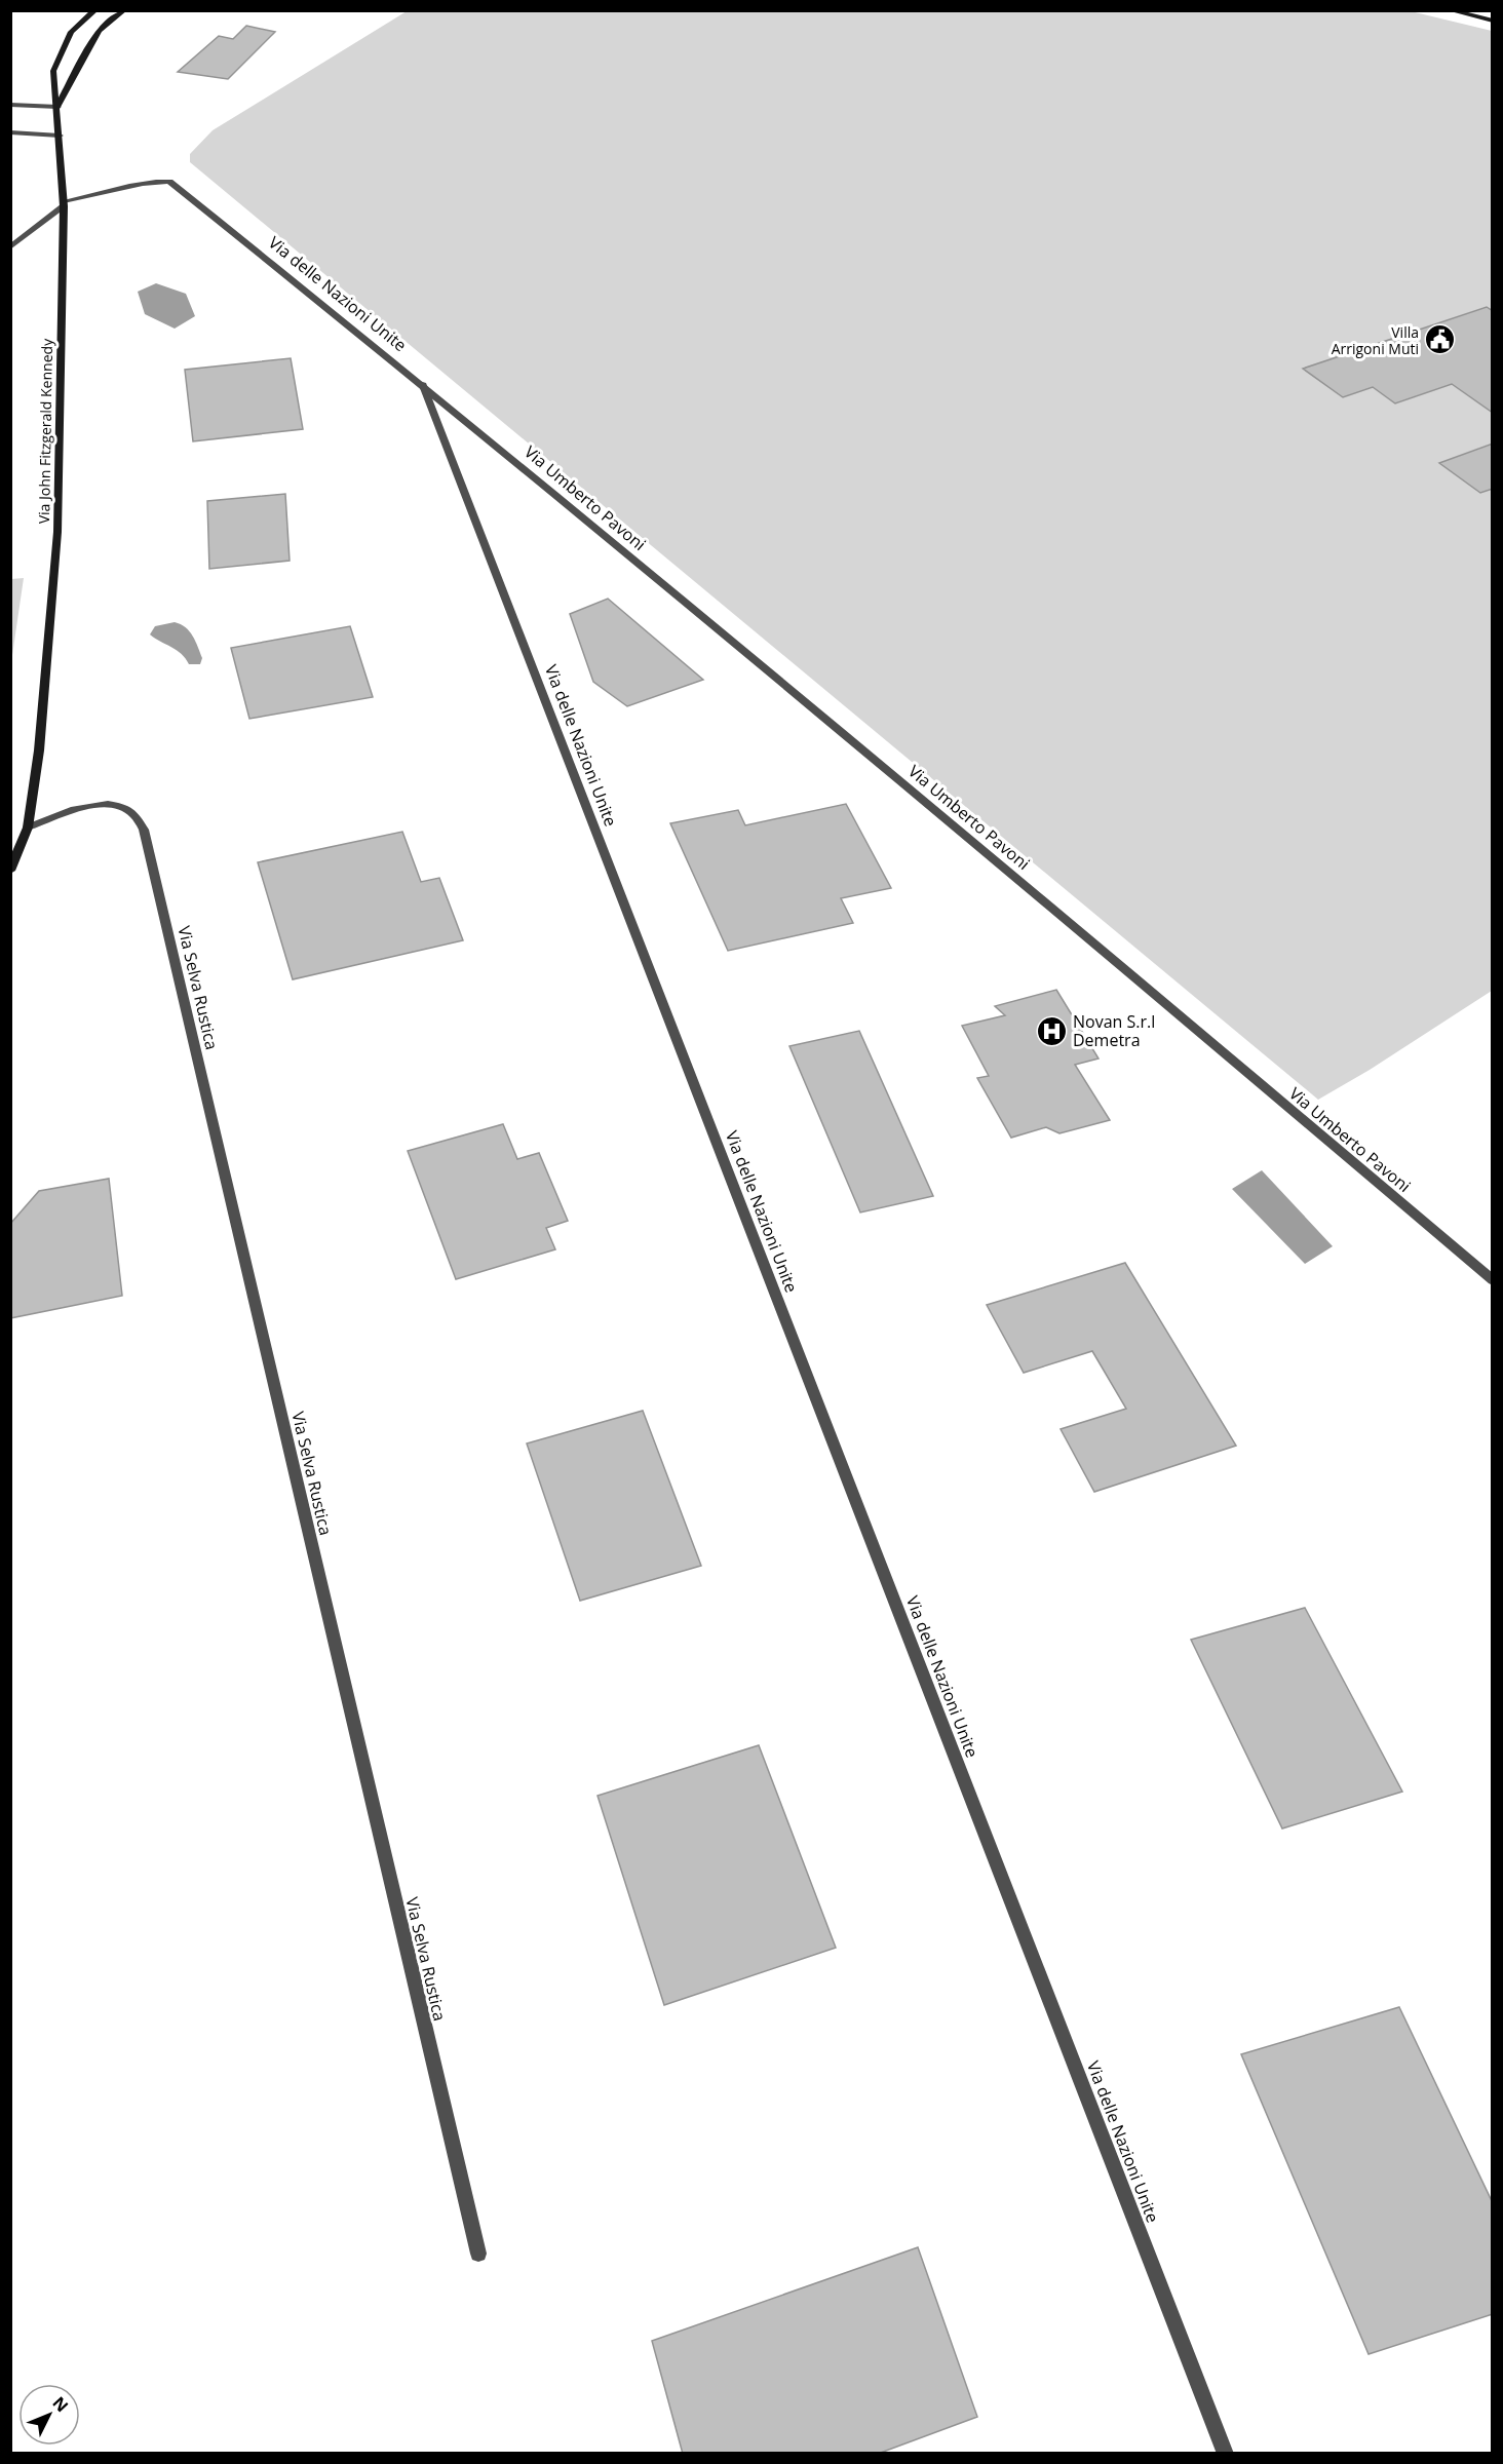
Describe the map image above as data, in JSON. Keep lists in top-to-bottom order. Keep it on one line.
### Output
{"streets":{"main road":["Via John Fitzgerald Kennedy"],"street":["Via delle Nazioni Unite","Via Umberto Pavoni","Via Selva Rustica"]},"crossings":[["Via delle Nazioni Unite","Via John Fitzgerald Kennedy"],["Via delle Nazioni Unite","Via Umberto Pavoni"],["Via John Fitzgerald Kennedy","Via Selva Rustica"]],"places":{"public building":["Villa Arrigoni Muti"],"hospital":["Novan S.r.l Demetra"]},"north":"top right"}
